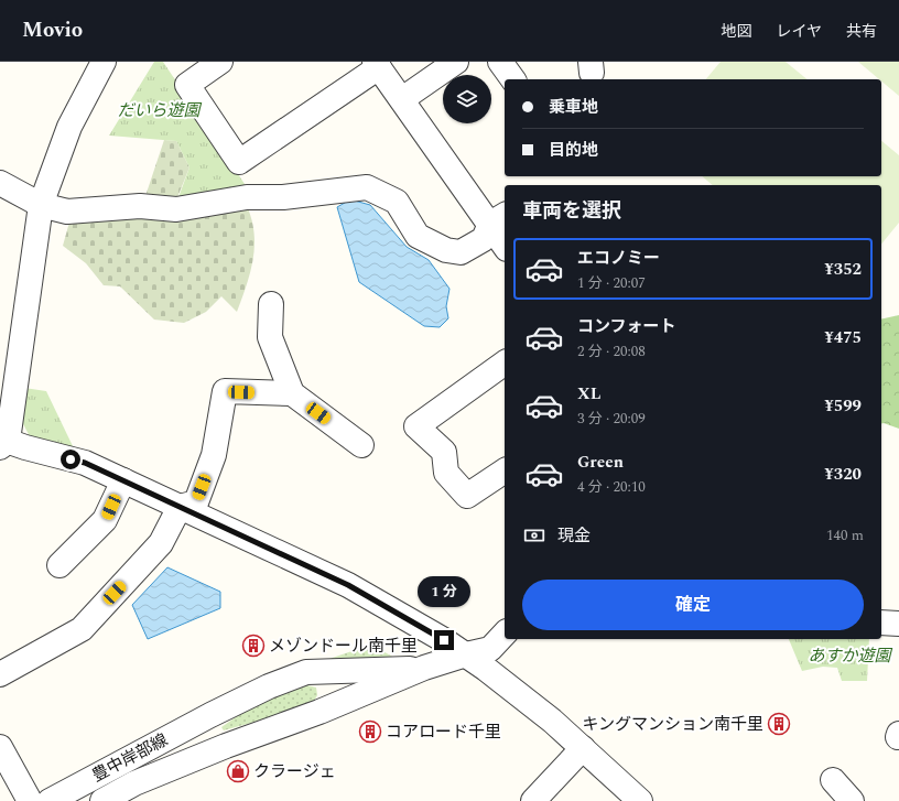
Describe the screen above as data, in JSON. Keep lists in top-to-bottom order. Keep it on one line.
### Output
{"streets":{"street":["豊中岸部線"]},"parks":["だいら遊園","あすか遊園"],"places":{"building":["メゾンドール南千里","キングマンション南千里","コアロード千里"],"shop":["クラージェ"]},"page":{"header":"Movio","nav":["地図","レイヤ","共有"],"banner":["乗車地","目的地"],"heading":"車両を選択","list":[{"name":"エコノミー","note":"1 分 · 20:07","value":"¥352"},{"name":"コンフォート","note":"2 分 · 20:08","value":"¥475"},{"name":"XL","note":"3 分 · 20:09","value":"¥599"},{"name":"Green","note":"4 分 · 20:10","value":"¥320"}],"pay":["現金","140 m"],"buttons":"確定","bubble":"1 分"}}
